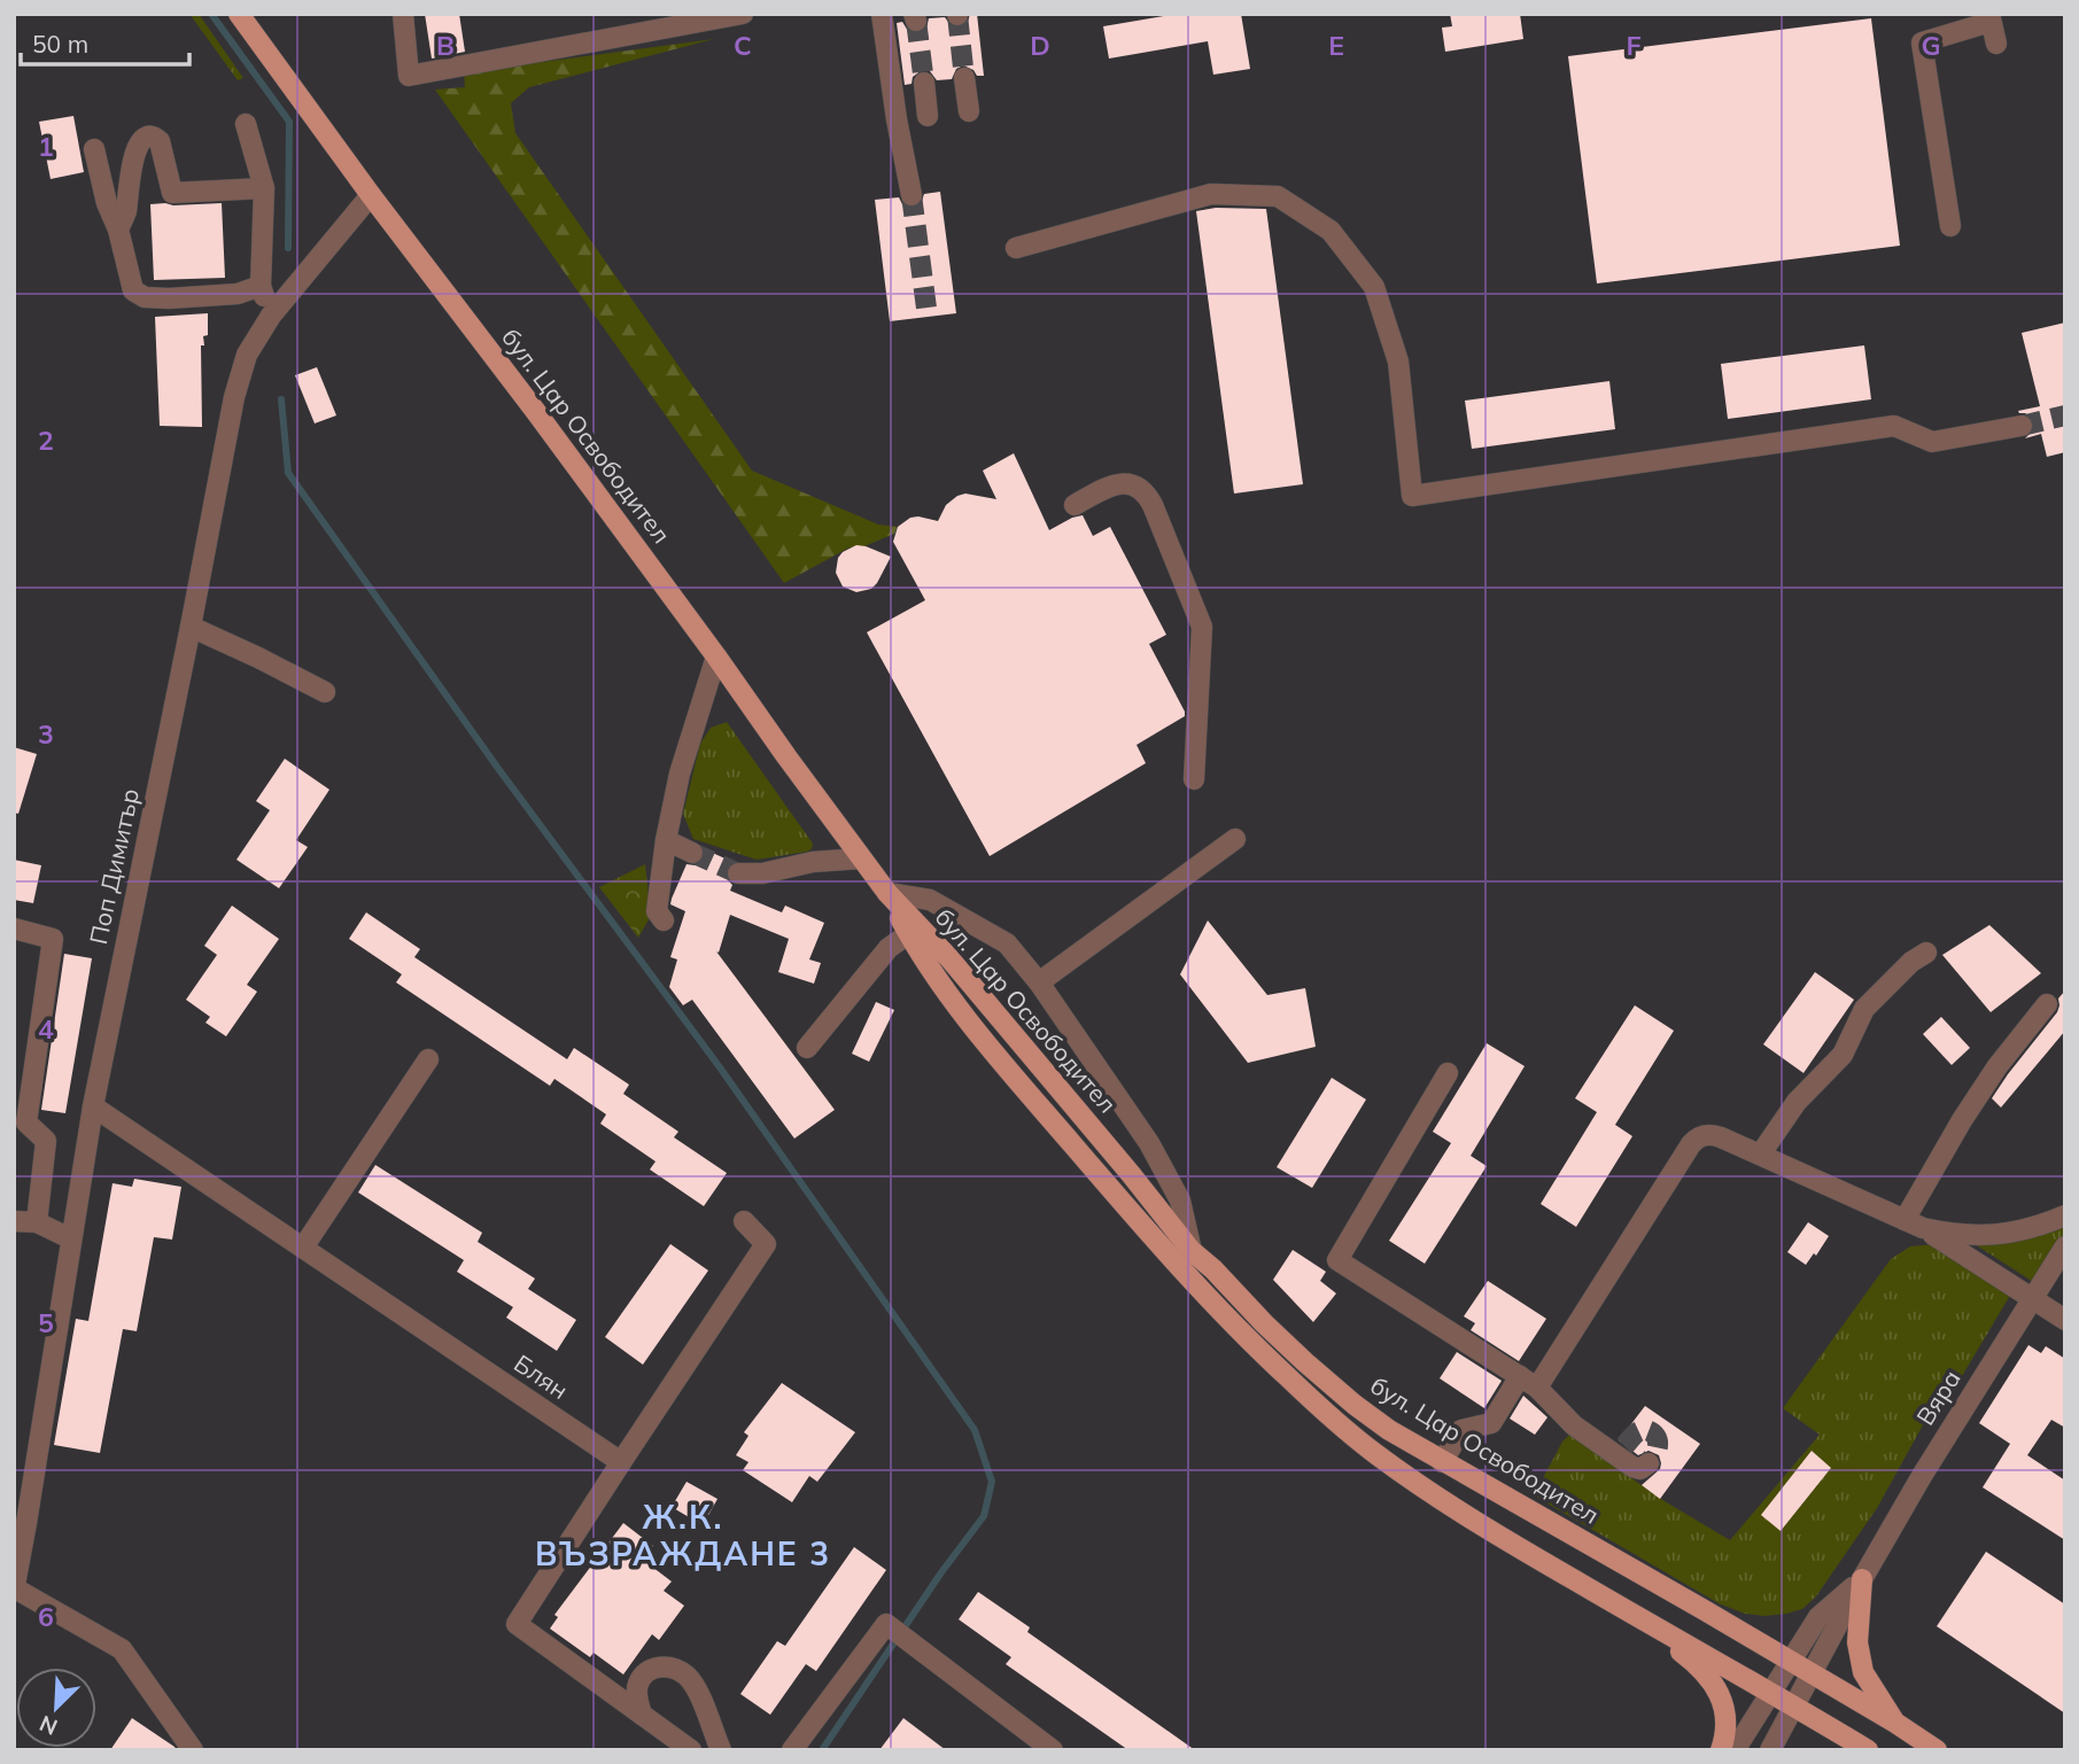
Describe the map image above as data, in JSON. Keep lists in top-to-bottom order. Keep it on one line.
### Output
{"streets":{"main road":["бул. Цар Освободител"],"street":["Поп Димитър","Блян","Вяра"]},"crossings":[["бул. Цар Освободител","Поп Димитър"],["бул. Цар Освободител","Вяра"],["Поп Димитър","Блян"]],"districts":["Ж.К. ВЪЗРАЖДАНЕ 3"],"scale_bar":"50 m","north":"bottom left","grid":{"columns":["B","C","D","E","F","G"],"rows":["1","2","3","4","5","6"]}}
